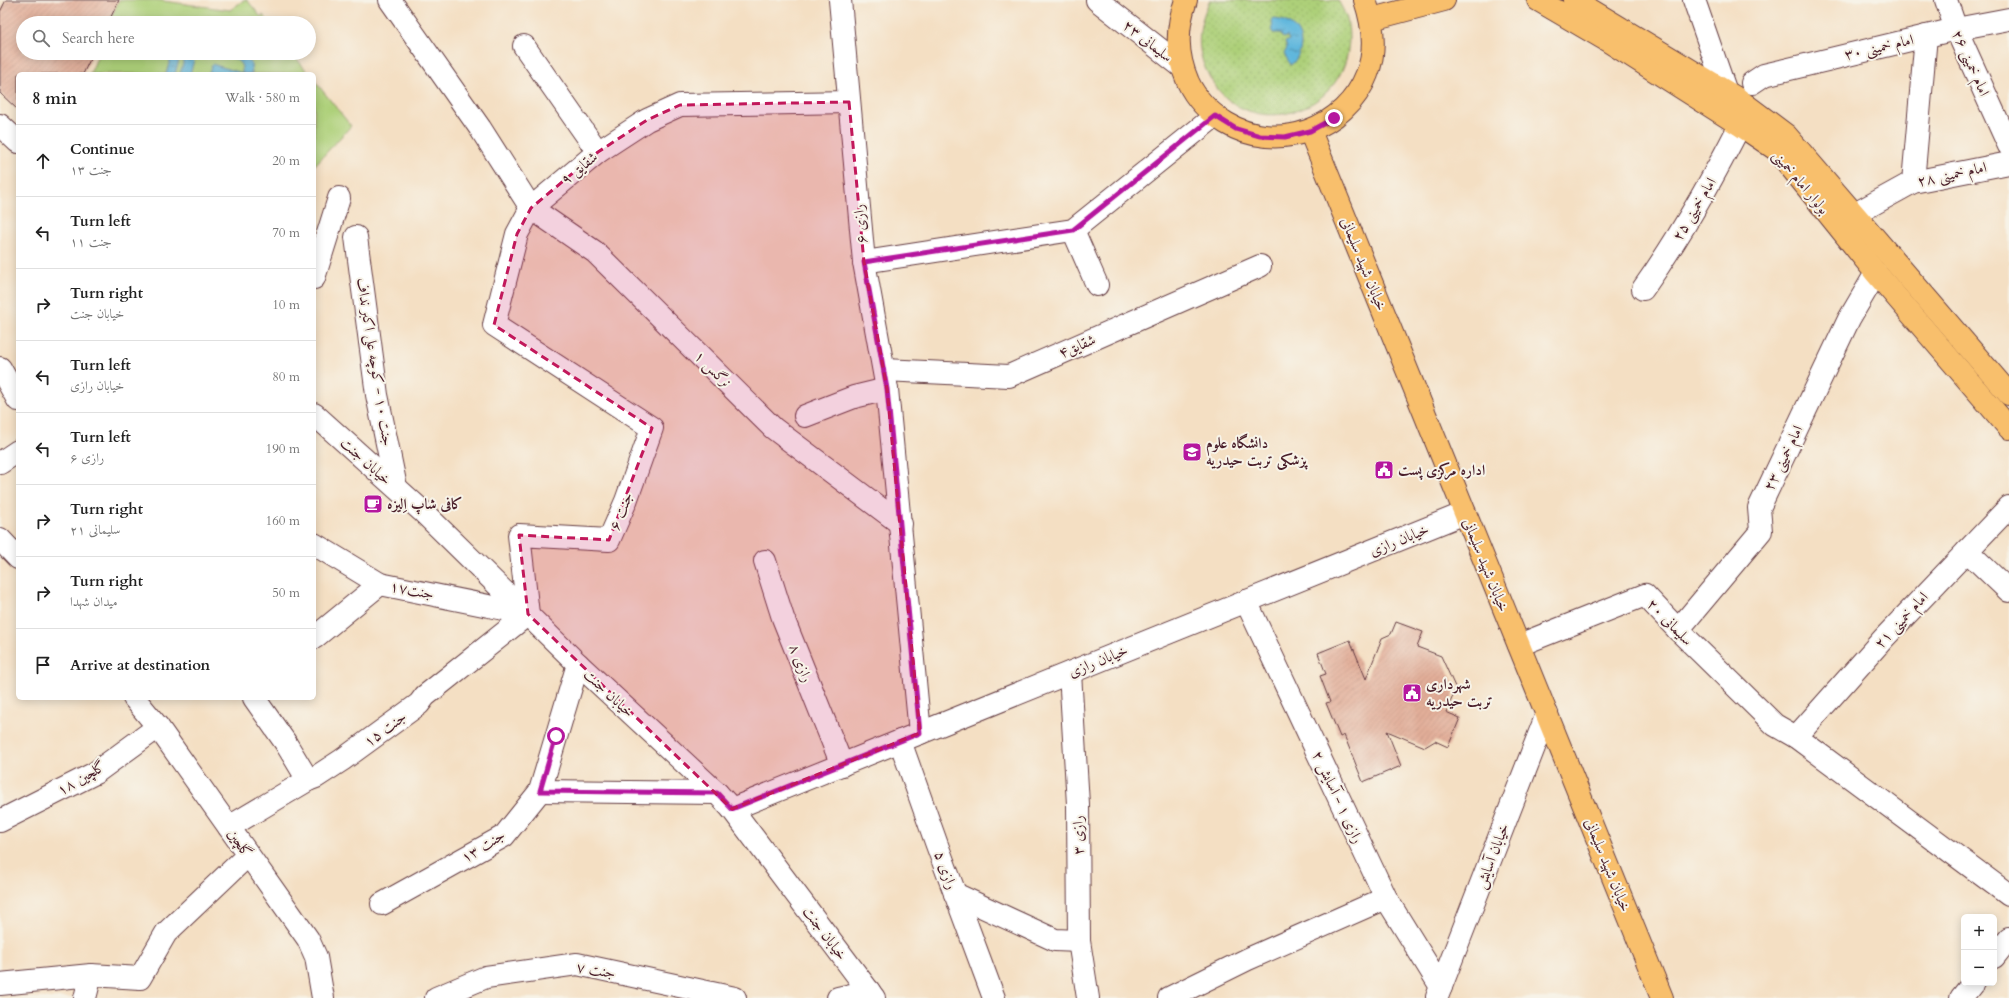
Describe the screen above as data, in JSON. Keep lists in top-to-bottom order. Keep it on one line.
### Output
{"streets":{"main road":["بولوار امام خمینی","خیابان شهید سلیمانی"],"street":["سلیمانی ۲۳","امام خمینی ۳۰","امام خمینی ۲۶","شقایق ۹","امام خمینی ۲۸","امام خمینی ۲۵","رازی ۶","شقایق۴","جنت ۱۰ - کوچه علی اکبر نداف","نرگس ۱","امام خمینی ۲۳","خیابان جنت","جنت ۶","خیابان رازی","جنت۱۷","امام خمینی ۲۱","سلیمانی ۲۰","رازی ۸","جنت ۱۵","گلچین ۱۸","رازی ۱ - آسایش ۲","رازی ۳","گلچین","جنت ۱۳","خیابان آسایش","رازی ۵","جنت ۷"]},"crossings":[["امام خمینی ۳۰","امام خمینی ۲۶"],["شقایق ۹","رازی ۶"],["شقایق ۹","نرگس ۱"],["شقایق ۹","جنت ۶"],["امام خمینی ۲۸","بولوار امام خمینی"],["بولوار امام خمینی","امام خمینی ۲۵"],["بولوار امام خمینی","امام خمینی ۲۳"],["رازی ۶","شقایق۴"],["رازی ۶","نرگس ۱"],["رازی ۶","خیابان رازی"],["خیابان شهید سلیمانی","خیابان رازی"],["خیابان شهید سلیمانی","سلیمانی ۲۰"],["خیابان شهید سلیمانی","خیابان آسایش"],["جنت ۱۰ - کوچه علی اکبر نداف","خیابان جنت"],["امام خمینی ۲۳","سلیمانی ۲۰"],["خیابان جنت","جنت ۶"],["خیابان جنت","خیابان رازی"],["خیابان جنت","جنت۱۷"],["خیابان جنت","جنت ۱۵"],["خیابان جنت","جنت ۱۳"],["جنت ۶","جنت۱۷"],["جنت ۶","جنت ۱۵"],["خیابان رازی","رازی ۸"],["خیابان رازی","رازی ۱ - آسایش ۲"],["خیابان رازی","رازی ۳"],["خیابان رازی","رازی ۵"],["جنت۱۷","جنت ۱۵"],["امام خمینی ۲۱","سلیمانی ۲۰"],["جنت ۱۵","گلچین"],["گلچین ۱۸","گلچین"],["رازی ۱ - آسایش ۲","خیابان آسایش"]],"places":{"school or university":["دانشگاه علوم پزشکی تربت حیدریه"],"public building":["اداره مرکزی پست","شهرداری تربت حیدریه"],"cafe":["کافی شاپ اِلیزه"]},"page":{"search":"Search here","heading":["8 min","Walk · 580 m"],"list":[["Continue","جنت ۱۳","20 m"],["Turn left","جنت ۱۱","70 m"],["Turn right","خیابان جنت","10 m"],["Turn left","خیابان رازی","80 m"],["Turn left","رازی ۶","190 m"],["Turn right","سلیمانی ۲۱","160 m"],["Turn right","میدان شهدا","50 m"],"Arrive at destination"],"map_buttons":["+","−"]}}
